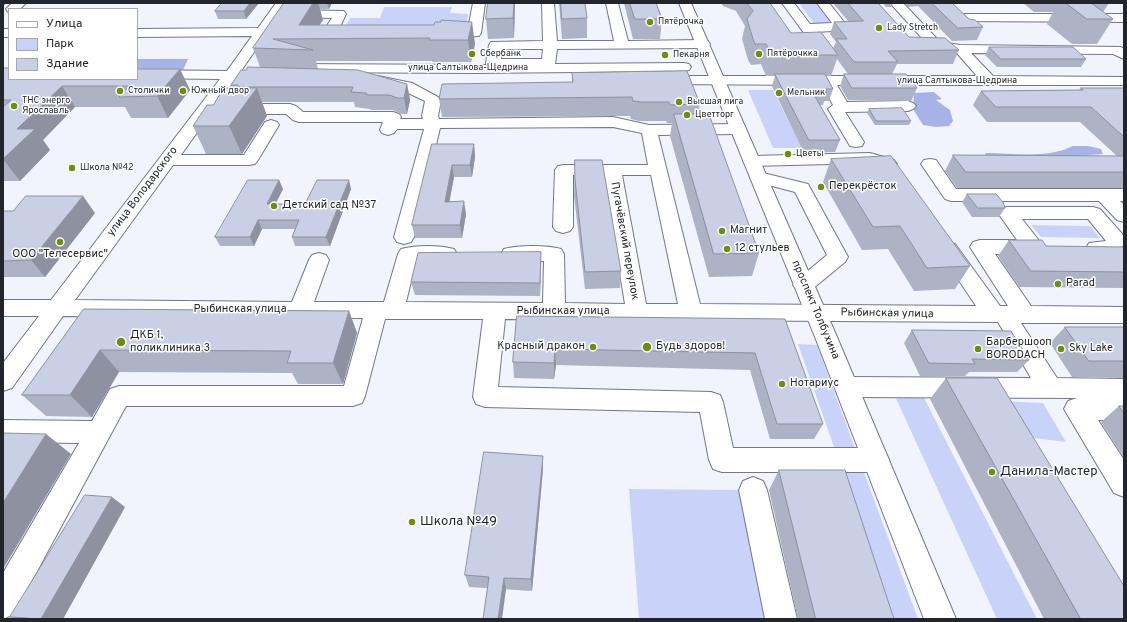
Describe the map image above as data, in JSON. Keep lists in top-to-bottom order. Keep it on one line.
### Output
{"streets":{"street":["улица Салтыкова-Щедрина","улица Володарского","Пугачёвский переулок","Рыбинская улица","проспект Толбухина"]},"crossings":[["улица Салтыкова-Щедрина","проспект Толбухина"],["улица Володарского","Рыбинская улица"],["Пугачёвский переулок","Рыбинская улица"],["Рыбинская улица","проспект Толбухина"]],"places":["Пятёрочка","Lady Stretch","Сбербанк","Пятёрочкка","Пекарня","Столички","Южный двор","Мельник","Высшая лига","ТНС энерго Ярославль","Цветторг","Цветы","Школа №42","Перекрёсток","Детский сад №37","Магнит","ООО \"Телесервис\"","12 стульев","Parad","ДКБ 1, поликлиника 3","Красный дракон","Будь здоров!","Барбершооп BORODACH","Sky Lake","Нотариус","Данила-Мастер","Школа №49"],"legend":["Улица","Парк","Здание"]}
